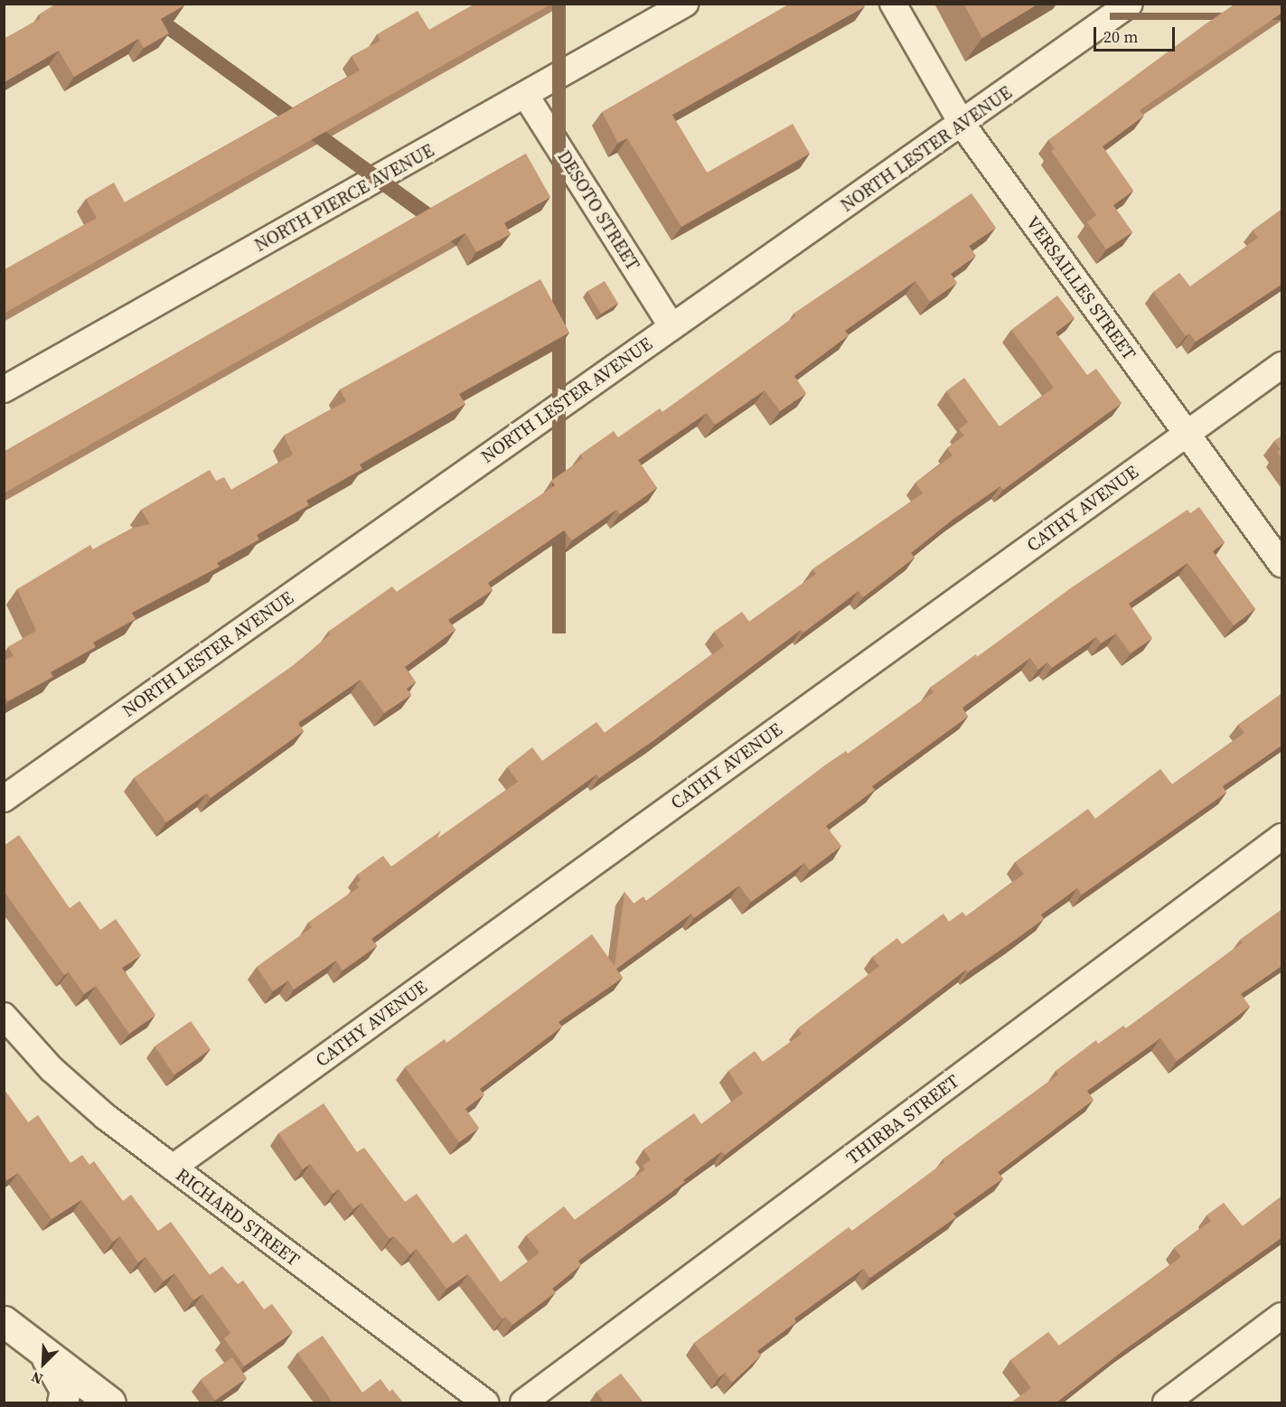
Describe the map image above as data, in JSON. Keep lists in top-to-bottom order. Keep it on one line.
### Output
{"streets":{"street":["NORTH LESTER AVENUE","NORTH PIERCE AVENUE","DESOTO STREET","VERSAILLES STREET","CATHY AVENUE","THIRBA STREET","RICHARD STREET"]},"crossings":[["NORTH LESTER AVENUE","DESOTO STREET"],["NORTH LESTER AVENUE","VERSAILLES STREET"],["NORTH PIERCE AVENUE","DESOTO STREET"],["VERSAILLES STREET","CATHY AVENUE"],["CATHY AVENUE","RICHARD STREET"]],"scale_bar":"20 m","north":"bottom left"}
